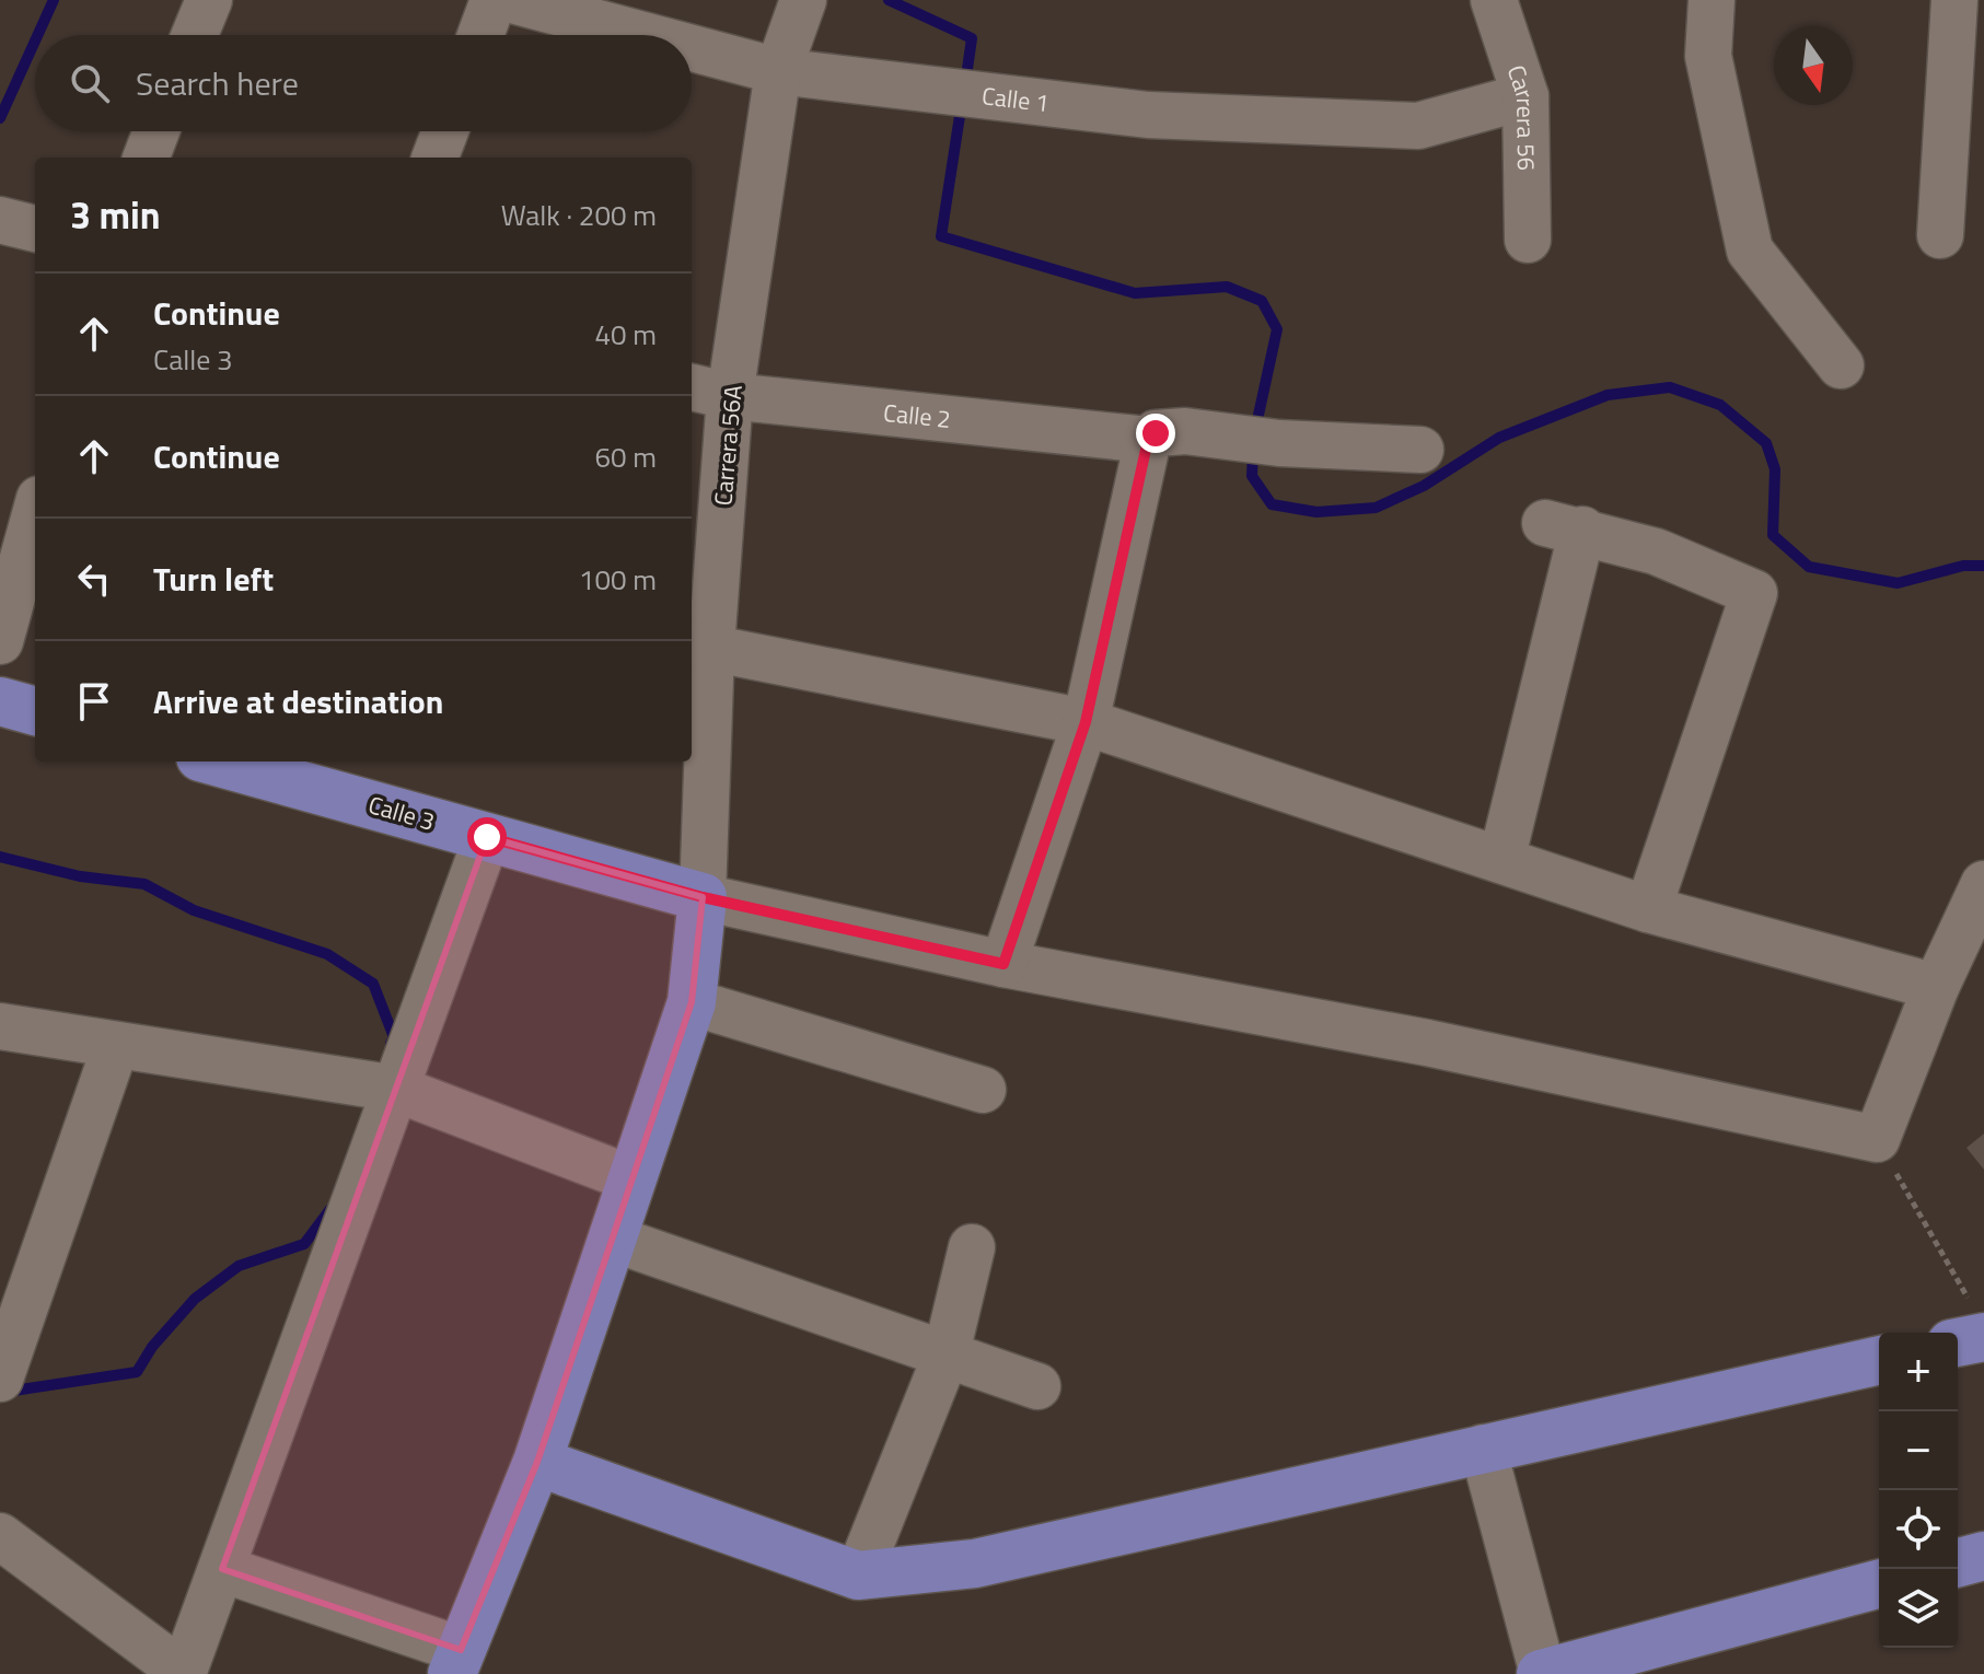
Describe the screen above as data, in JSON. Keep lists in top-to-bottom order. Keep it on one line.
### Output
{"streets":{"main road":["Calle 3"],"street":["Calle 1","Carrera 56","Calle 2","Carrera 56A"]},"crossings":[["Calle 1","Carrera 56"],["Calle 1","Carrera 56A"],["Calle 2","Carrera 56A"],["Carrera 56A","Calle 3"]],"north":"bottom","page":{"search":"Search here","heading":["3 min","Walk · 200 m"],"list":[["Continue","Calle 3","40 m"],["Continue","60 m"],["Turn left","100 m"],"Arrive at destination"],"map_buttons":["+","−"]}}
